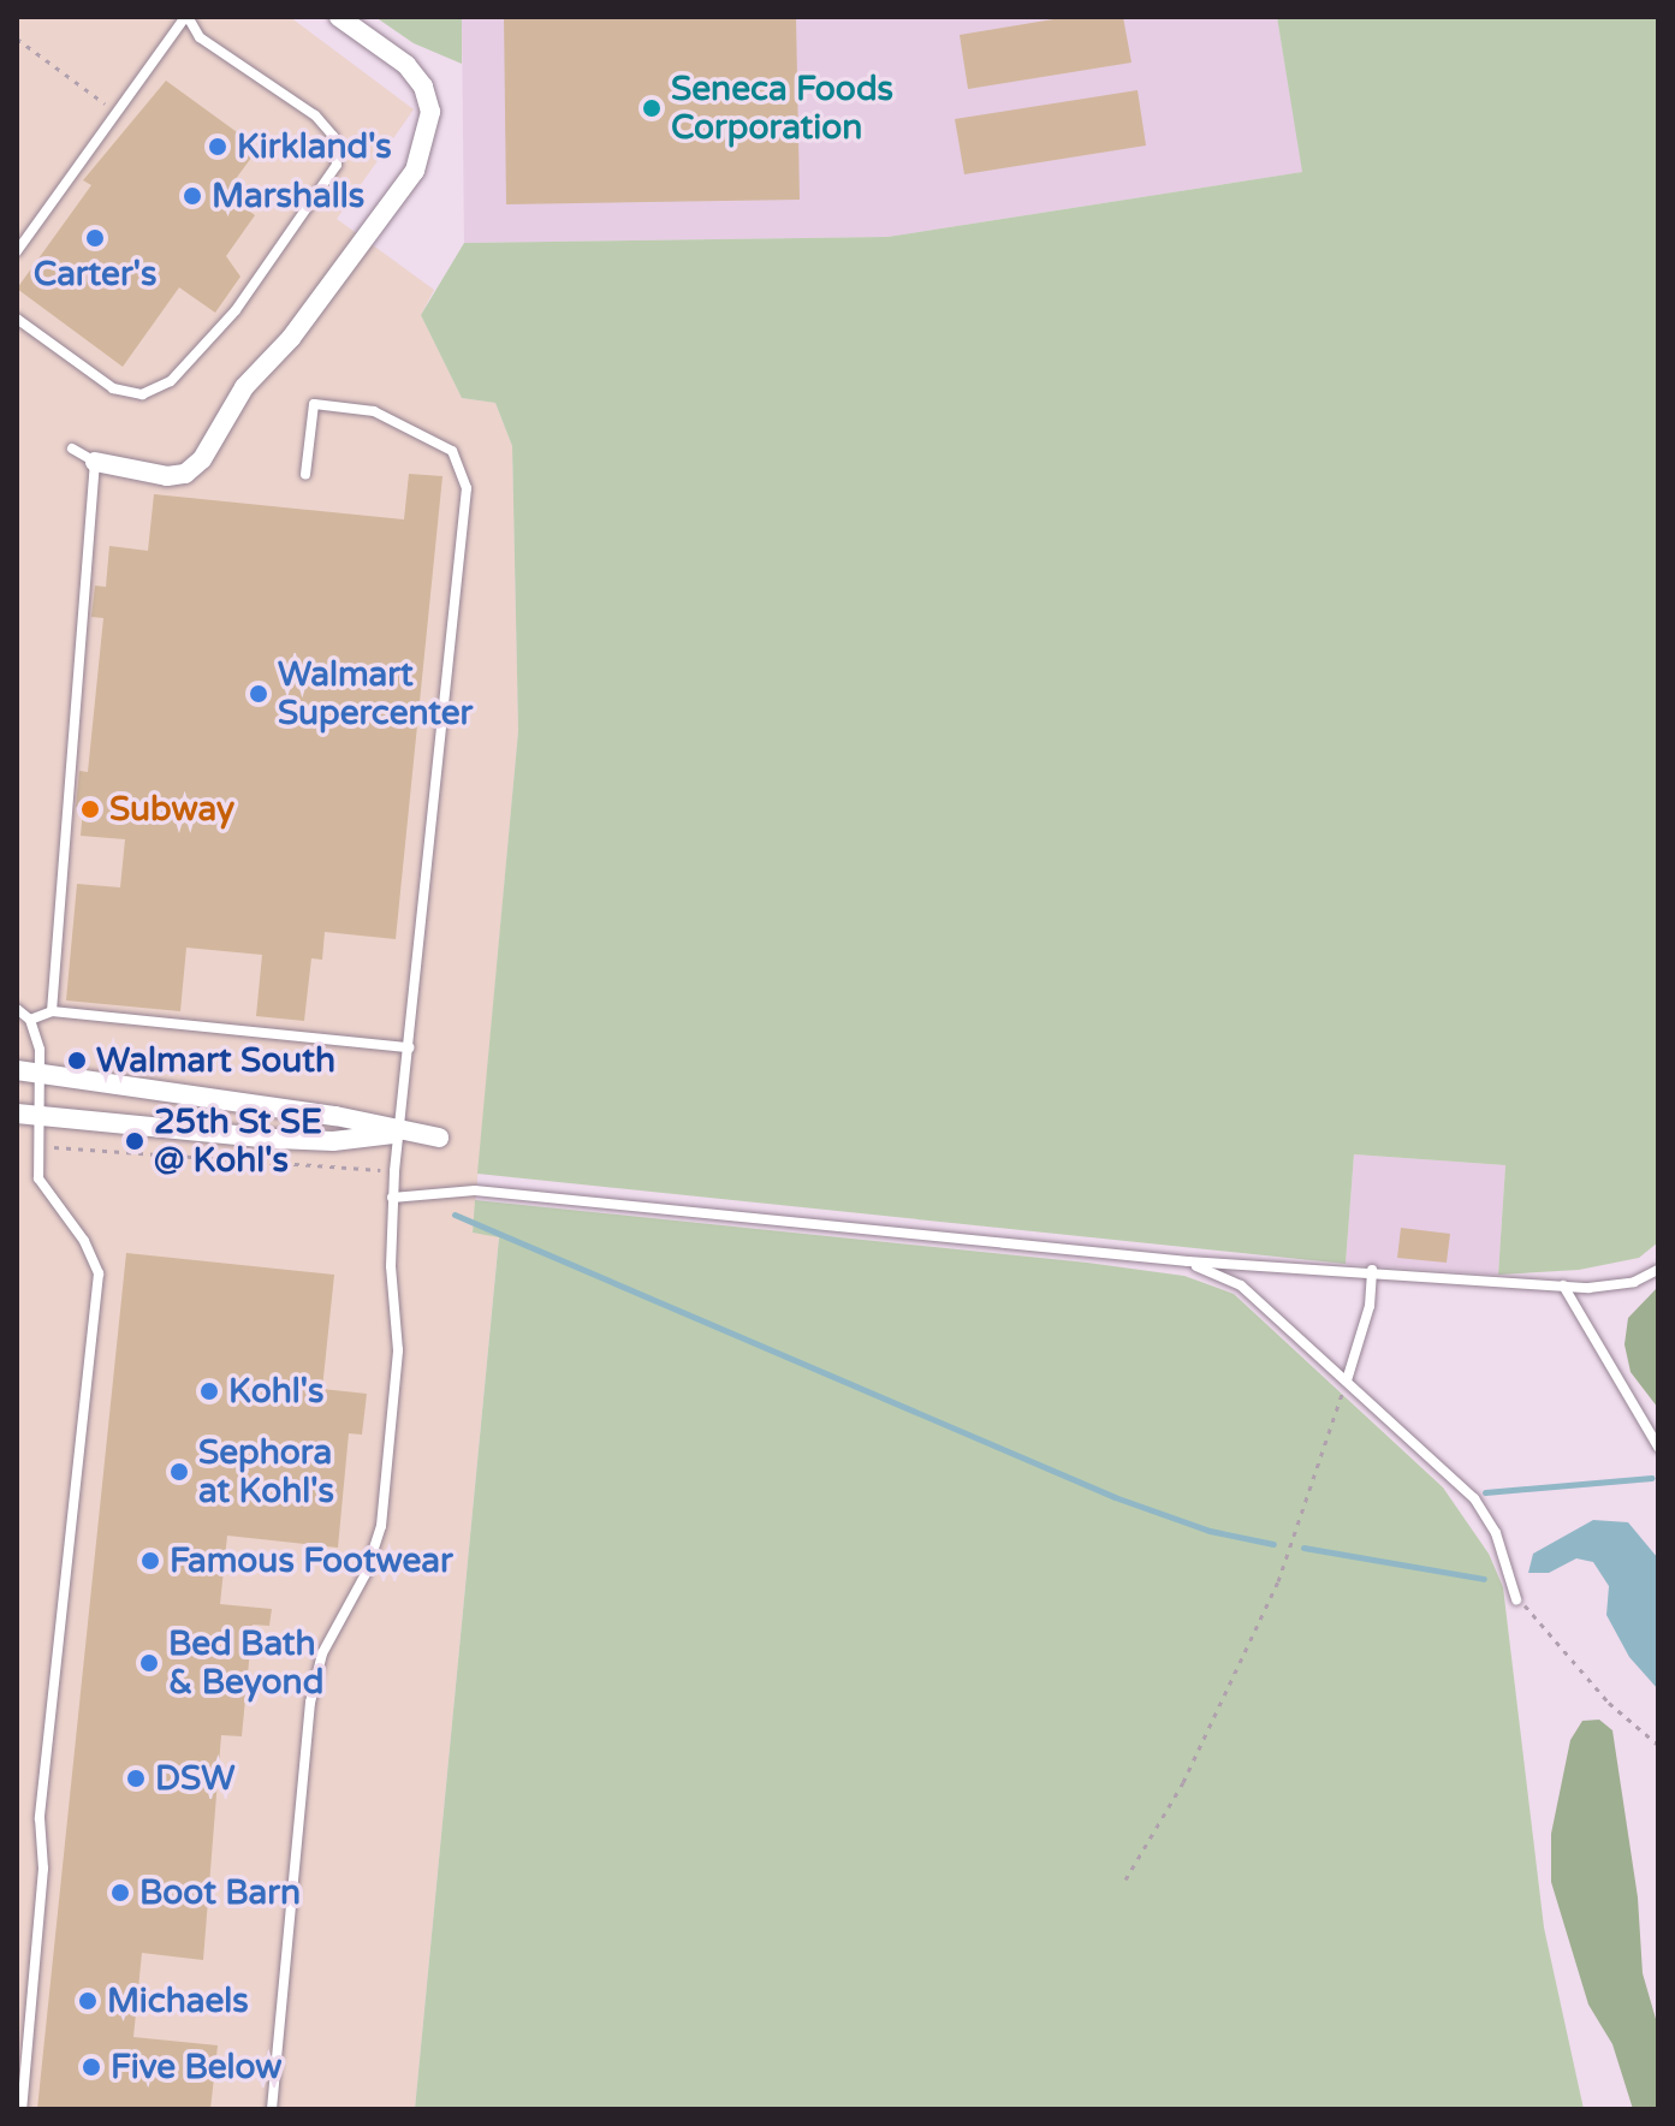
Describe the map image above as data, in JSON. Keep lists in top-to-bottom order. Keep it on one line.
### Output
{"places":["Seneca Foods Corporation","Kirkland's","Marshalls","Carter's","Walmart Supercenter","Subway","Walmart South","25th St SE @ Kohl's","Kohl's","Sephora at Kohl's","Famous Footwear","Bed Bath & Beyond","DSW","Boot Barn","Michaels","Five Below"]}
